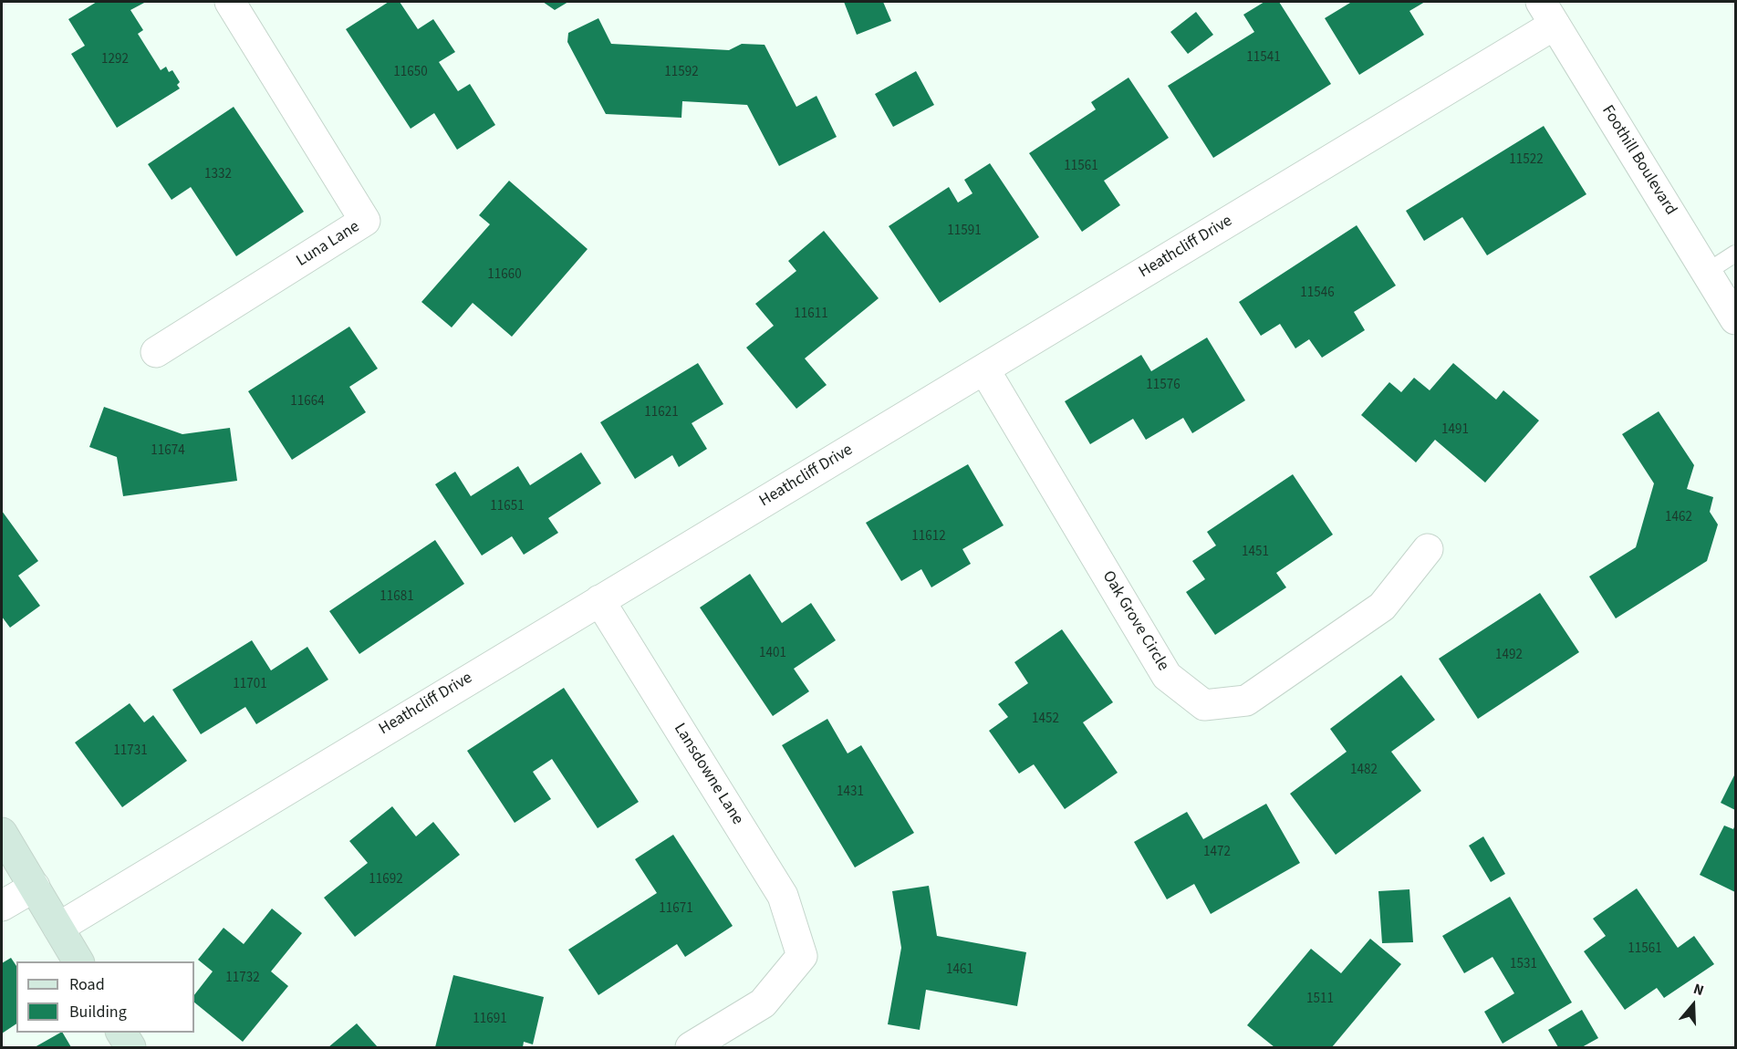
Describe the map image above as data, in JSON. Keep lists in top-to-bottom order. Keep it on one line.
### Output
{"streets":{"street":["Foothill Boulevard","Luna Lane","Heathcliff Drive","Oak Grove Circle","Lansdowne Lane"]},"crossings":[["Foothill Boulevard","Heathcliff Drive"],["Heathcliff Drive","Oak Grove Circle"],["Heathcliff Drive","Lansdowne Lane"]],"house_numbers":["11541","1292","11650","11592","11522","11561","1332","11591","11660","11546","11611","11576","11664","11621","1491","11674","11651","1462","11612","1451","11681","1401","1492","11701","1452","11731","1482","1431","1472","11692","11671","11561","1531","1461","11732","1511","11691"],"legend":["Road","Building"],"north":"top"}
